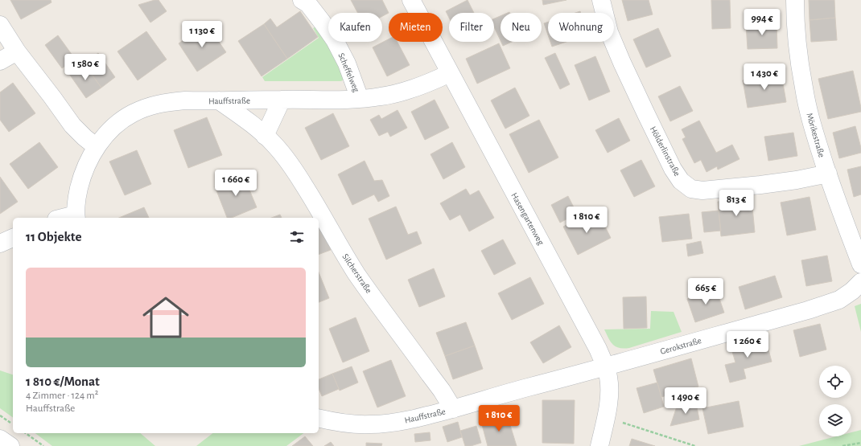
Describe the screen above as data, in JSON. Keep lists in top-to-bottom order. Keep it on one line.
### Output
{"streets":{"street":["Scheffelweg","Hauffstraße","Mörikestraße","Hölderlinstraße","Hasengartenweg","Silcherstraße","Gerokstraße"]},"crossings":[["Scheffelweg","Hauffstraße"],["Hauffstraße","Hasengartenweg"],["Hauffstraße","Silcherstraße"],["Hauffstraße","Gerokstraße"],["Mörikestraße","Hölderlinstraße"],["Hasengartenweg","Gerokstraße"]],"page":{"price":["994 €","1 130 €","1 580 €","1 430 €","1 660 €","813 €","1 810 €","665 €","1 260 €","1 490 €","1 810 €"],"chip":["Kaufen","Mieten","Filter","Neu","Wohnung"],"heading":"11 Objekte","list":[{"name":"1 810 €/Monat","note":"4 Zimmer · 124 m² · Hauffstraße"}]}}
